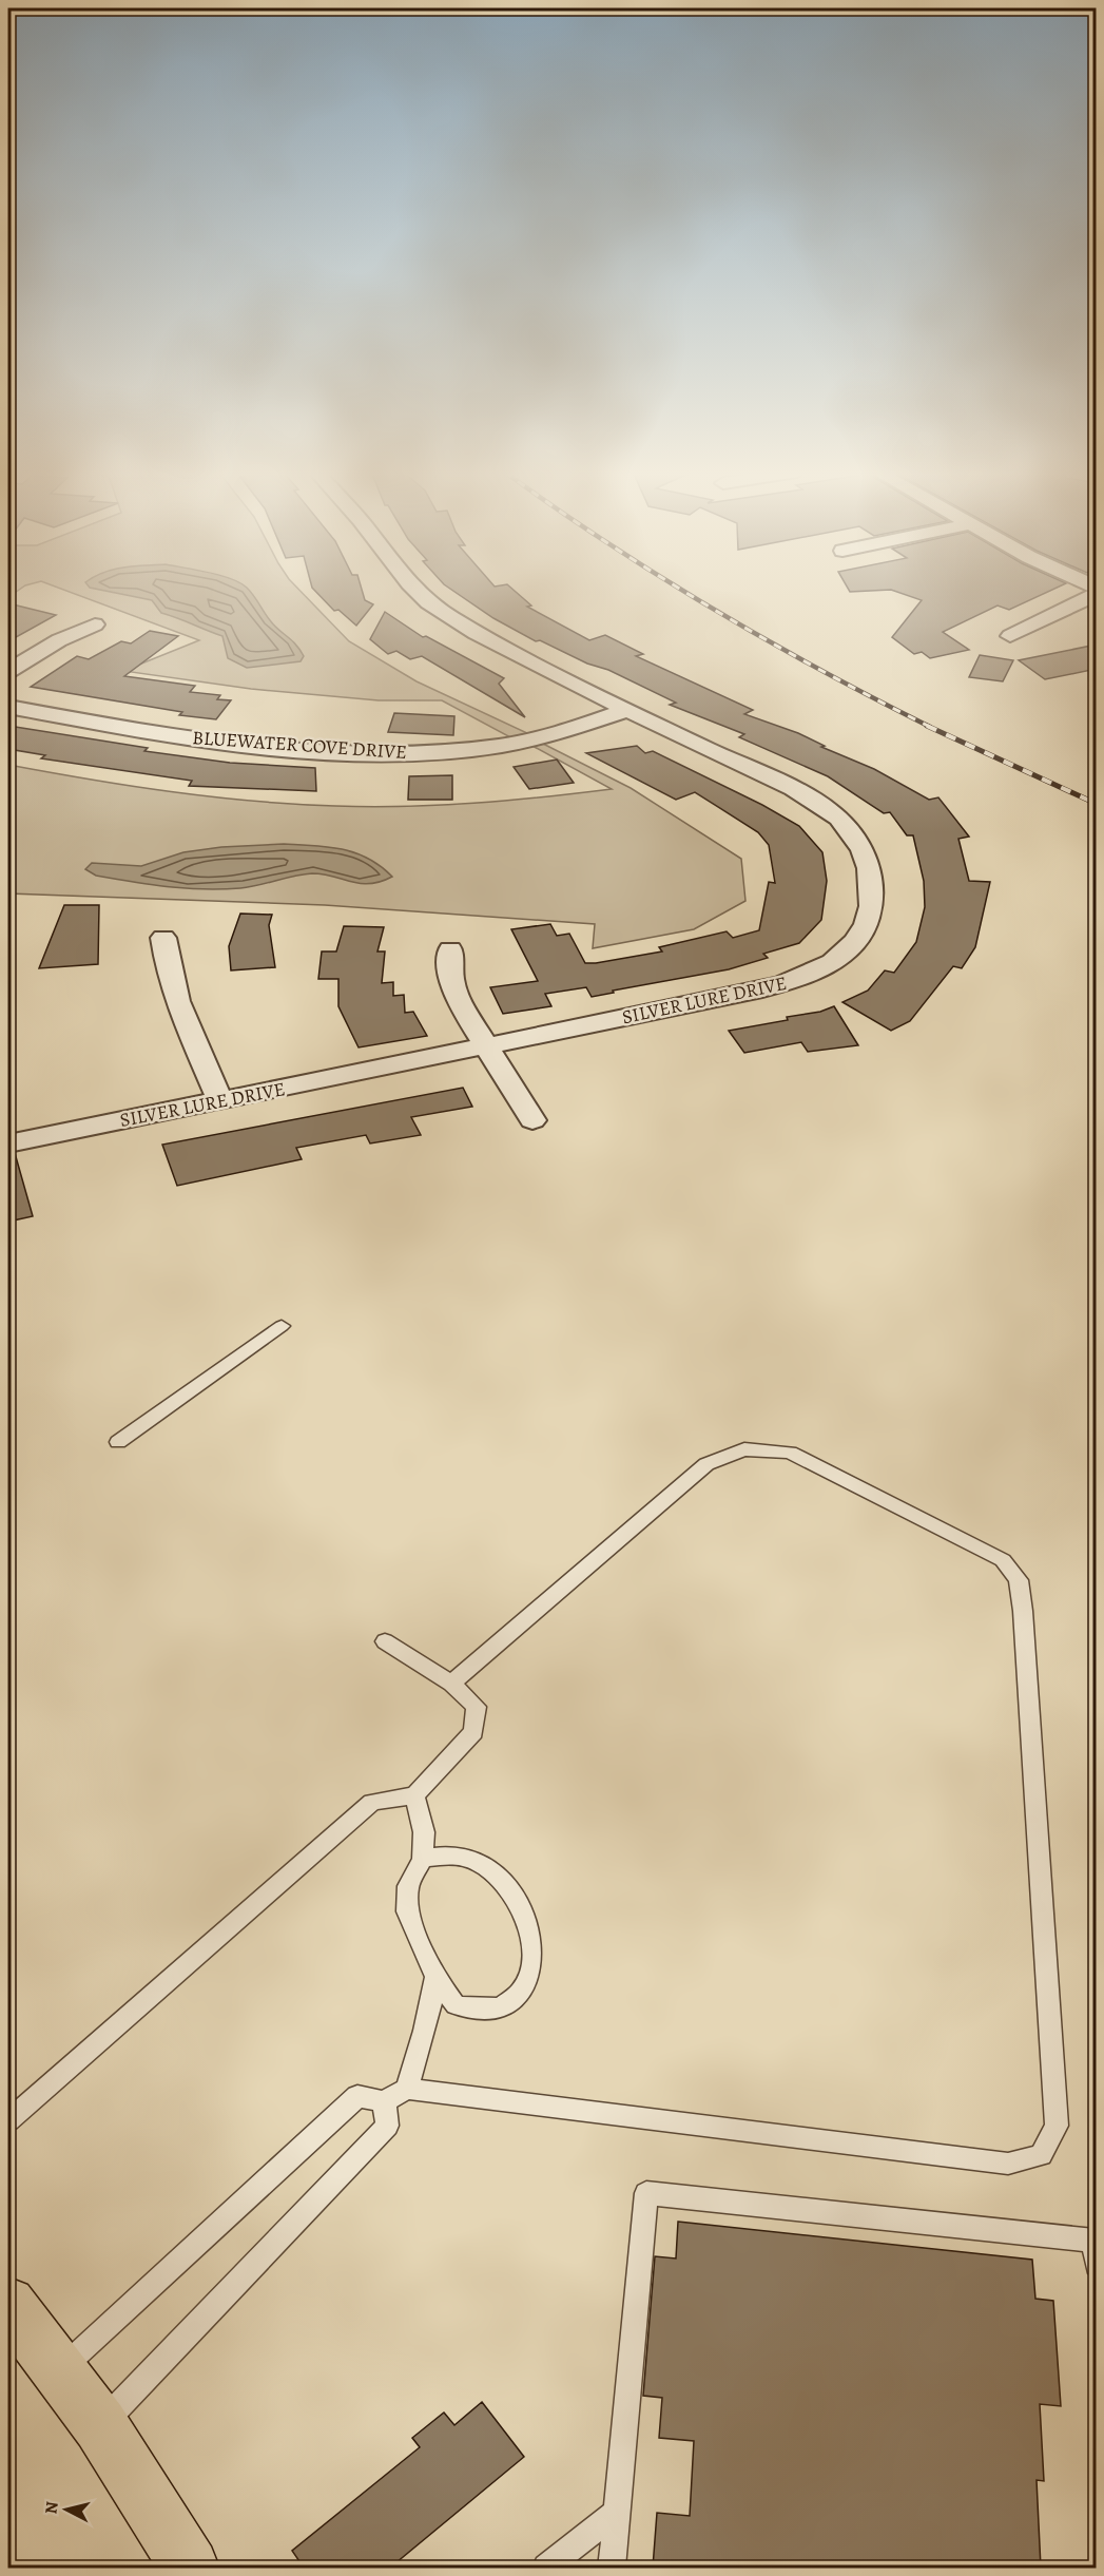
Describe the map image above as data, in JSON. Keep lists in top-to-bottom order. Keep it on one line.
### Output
{"streets":{"street":["BLUEWATER COVE DRIVE","SILVER LURE DRIVE"]},"crossings":[["BLUEWATER COVE DRIVE","SILVER LURE DRIVE"]],"north":"left"}
